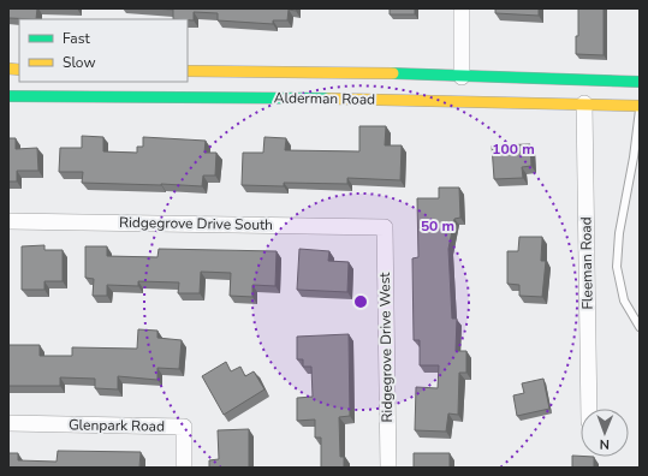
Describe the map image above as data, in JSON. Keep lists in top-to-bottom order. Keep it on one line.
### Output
{"streets":{"main road":["Alderman Road"],"street":["Ridgegrove Drive South","Fleeman Road","Ridgegrove Drive West","Glenpark Road"]},"crossings":[["Alderman Road","Fleeman Road"],["Ridgegrove Drive South","Ridgegrove Drive West"]],"legend":["Fast","Slow"],"north":"bottom","rings":["100 m","50 m"]}
